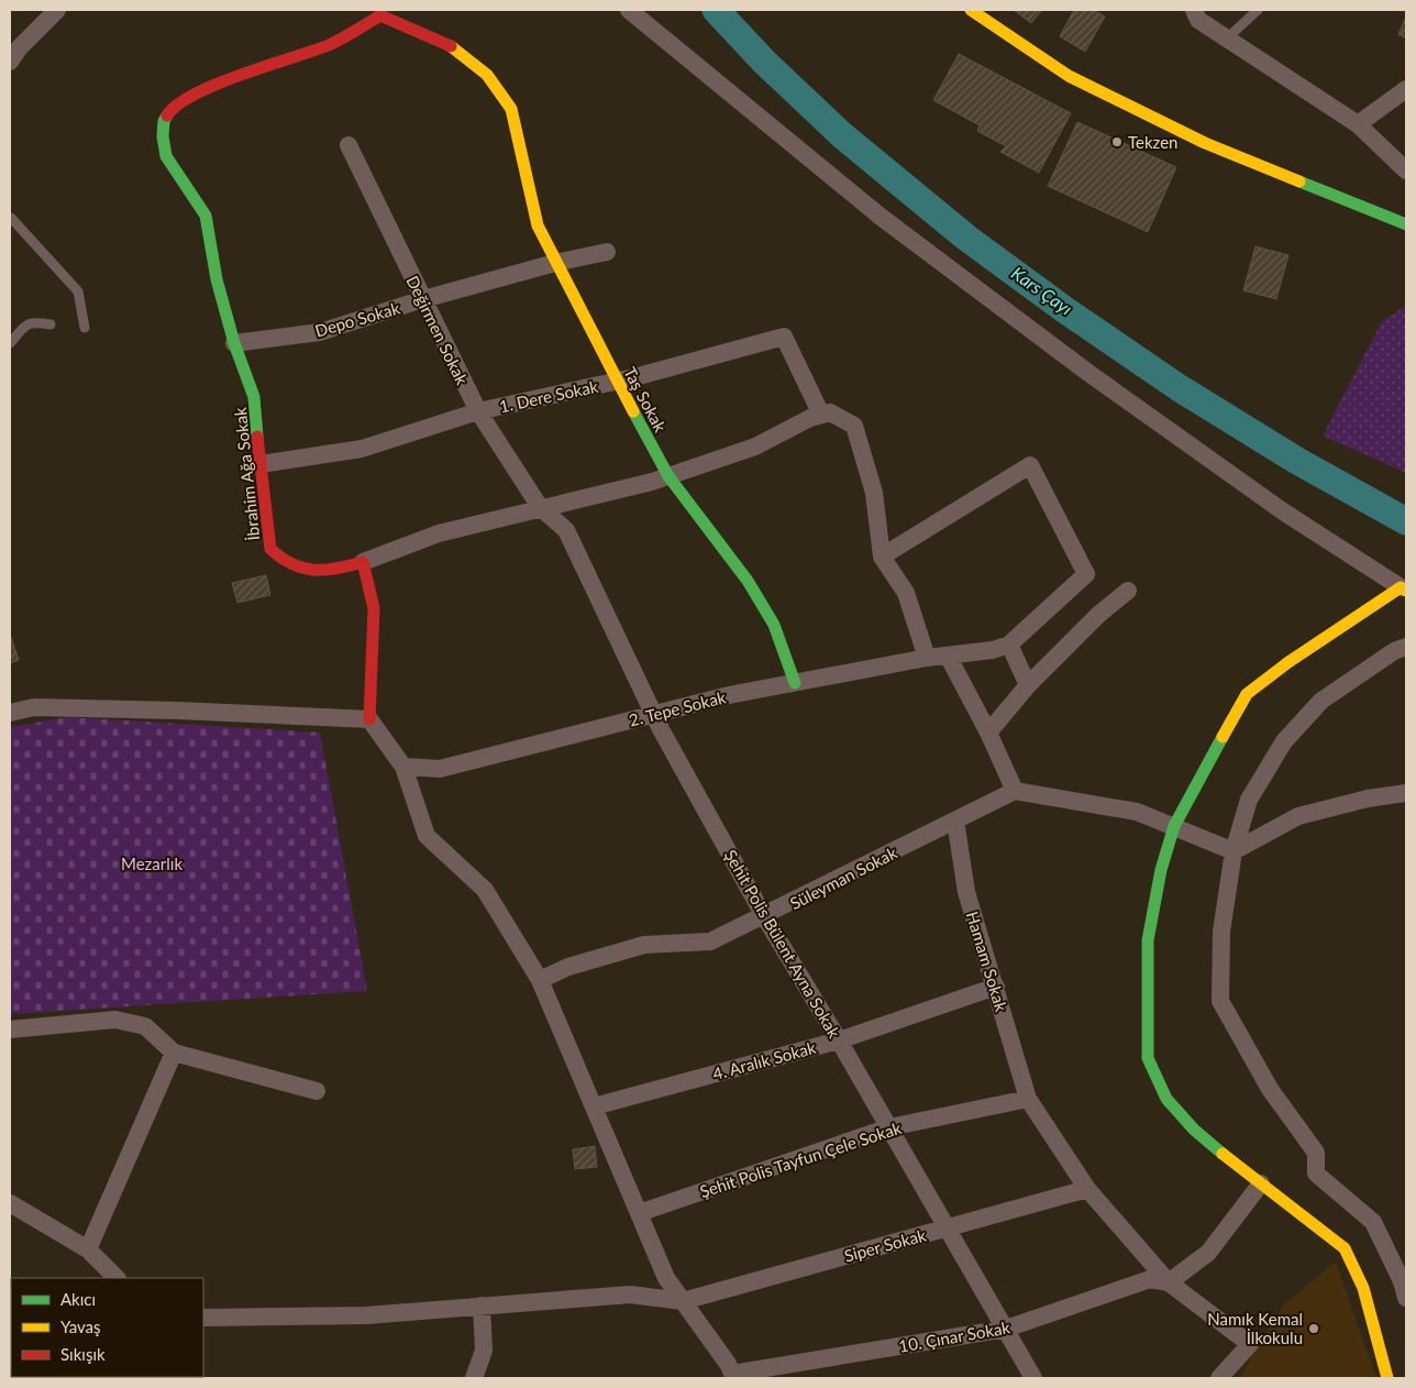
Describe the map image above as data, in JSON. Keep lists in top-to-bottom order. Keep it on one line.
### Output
{"streets":{"street":["Depo Sokak","Değirmen Sokak","1. Dere Sokak","Taş Sokak","İbrahim Ağa Sokak","2. Tepe Sokak","Süleyman Sokak","Şehit Polis Bülent Ayna Sokak","Hamam Sokak","4. Aralık Sokak","Şehit Polis Tayfun Çele Sokak","Siper Sokak","10. Çınar Sokak"]},"crossings":[["Depo Sokak","Değirmen Sokak"],["Depo Sokak","Taş Sokak"],["Depo Sokak","İbrahim Ağa Sokak"],["Değirmen Sokak","1. Dere Sokak"],["Değirmen Sokak","Şehit Polis Bülent Ayna Sokak"],["1. Dere Sokak","Taş Sokak"],["1. Dere Sokak","İbrahim Ağa Sokak"],["Taş Sokak","İbrahim Ağa Sokak"],["Taş Sokak","2. Tepe Sokak"],["2. Tepe Sokak","Şehit Polis Bülent Ayna Sokak"],["Süleyman Sokak","Şehit Polis Bülent Ayna Sokak"],["Süleyman Sokak","Hamam Sokak"],["Şehit Polis Bülent Ayna Sokak","4. Aralık Sokak"],["Şehit Polis Bülent Ayna Sokak","Şehit Polis Tayfun Çele Sokak"],["Şehit Polis Bülent Ayna Sokak","Siper Sokak"],["Şehit Polis Bülent Ayna Sokak","10. Çınar Sokak"],["Hamam Sokak","4. Aralık Sokak"],["Hamam Sokak","Şehit Polis Tayfun Çele Sokak"],["Hamam Sokak","Siper Sokak"],["Hamam Sokak","10. Çınar Sokak"]],"water":["Kars Çayı"],"parks":["Mezarlık"],"places":["Tekzen","Namık Kemal İlkokulu"],"legend":["Akıcı","Yavaş","Sıkışık"]}
